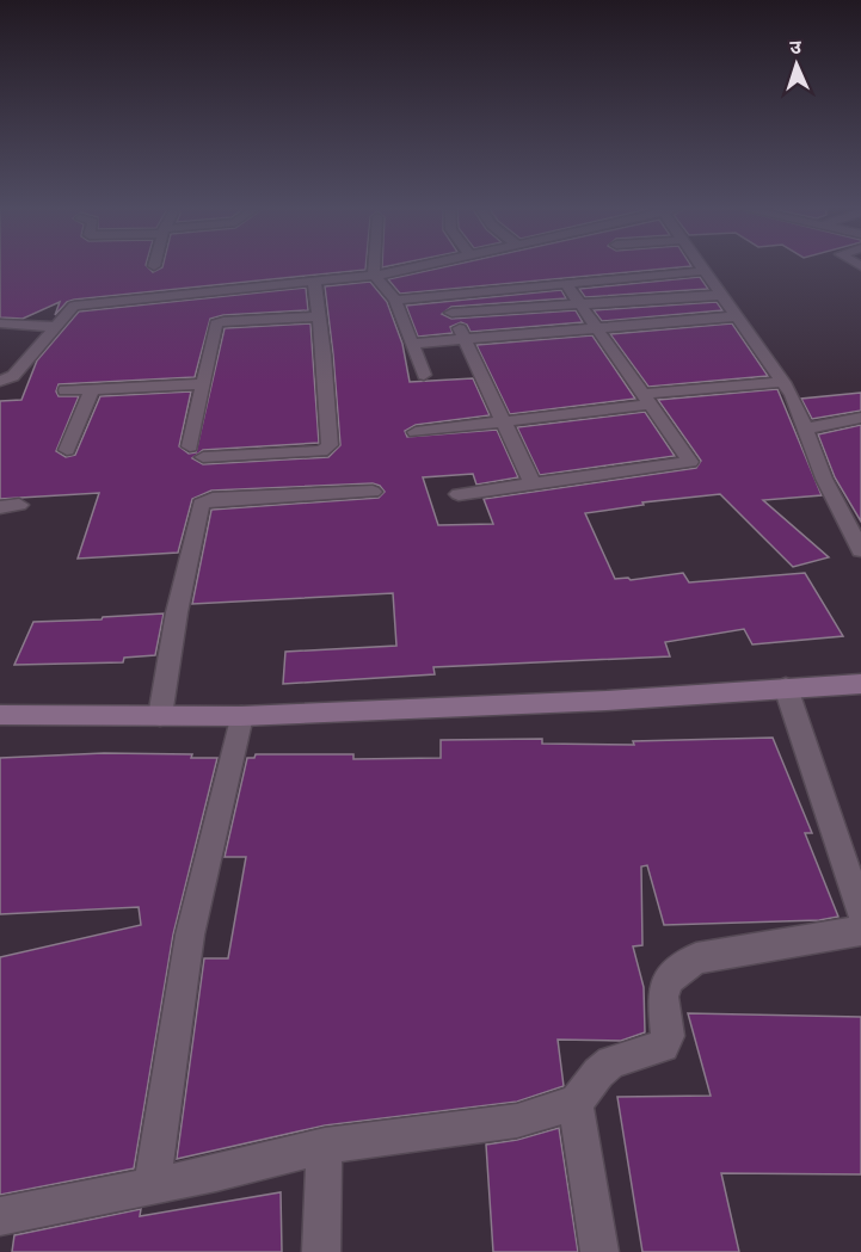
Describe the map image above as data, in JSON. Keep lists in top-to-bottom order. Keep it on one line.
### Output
{"north":"top"}
